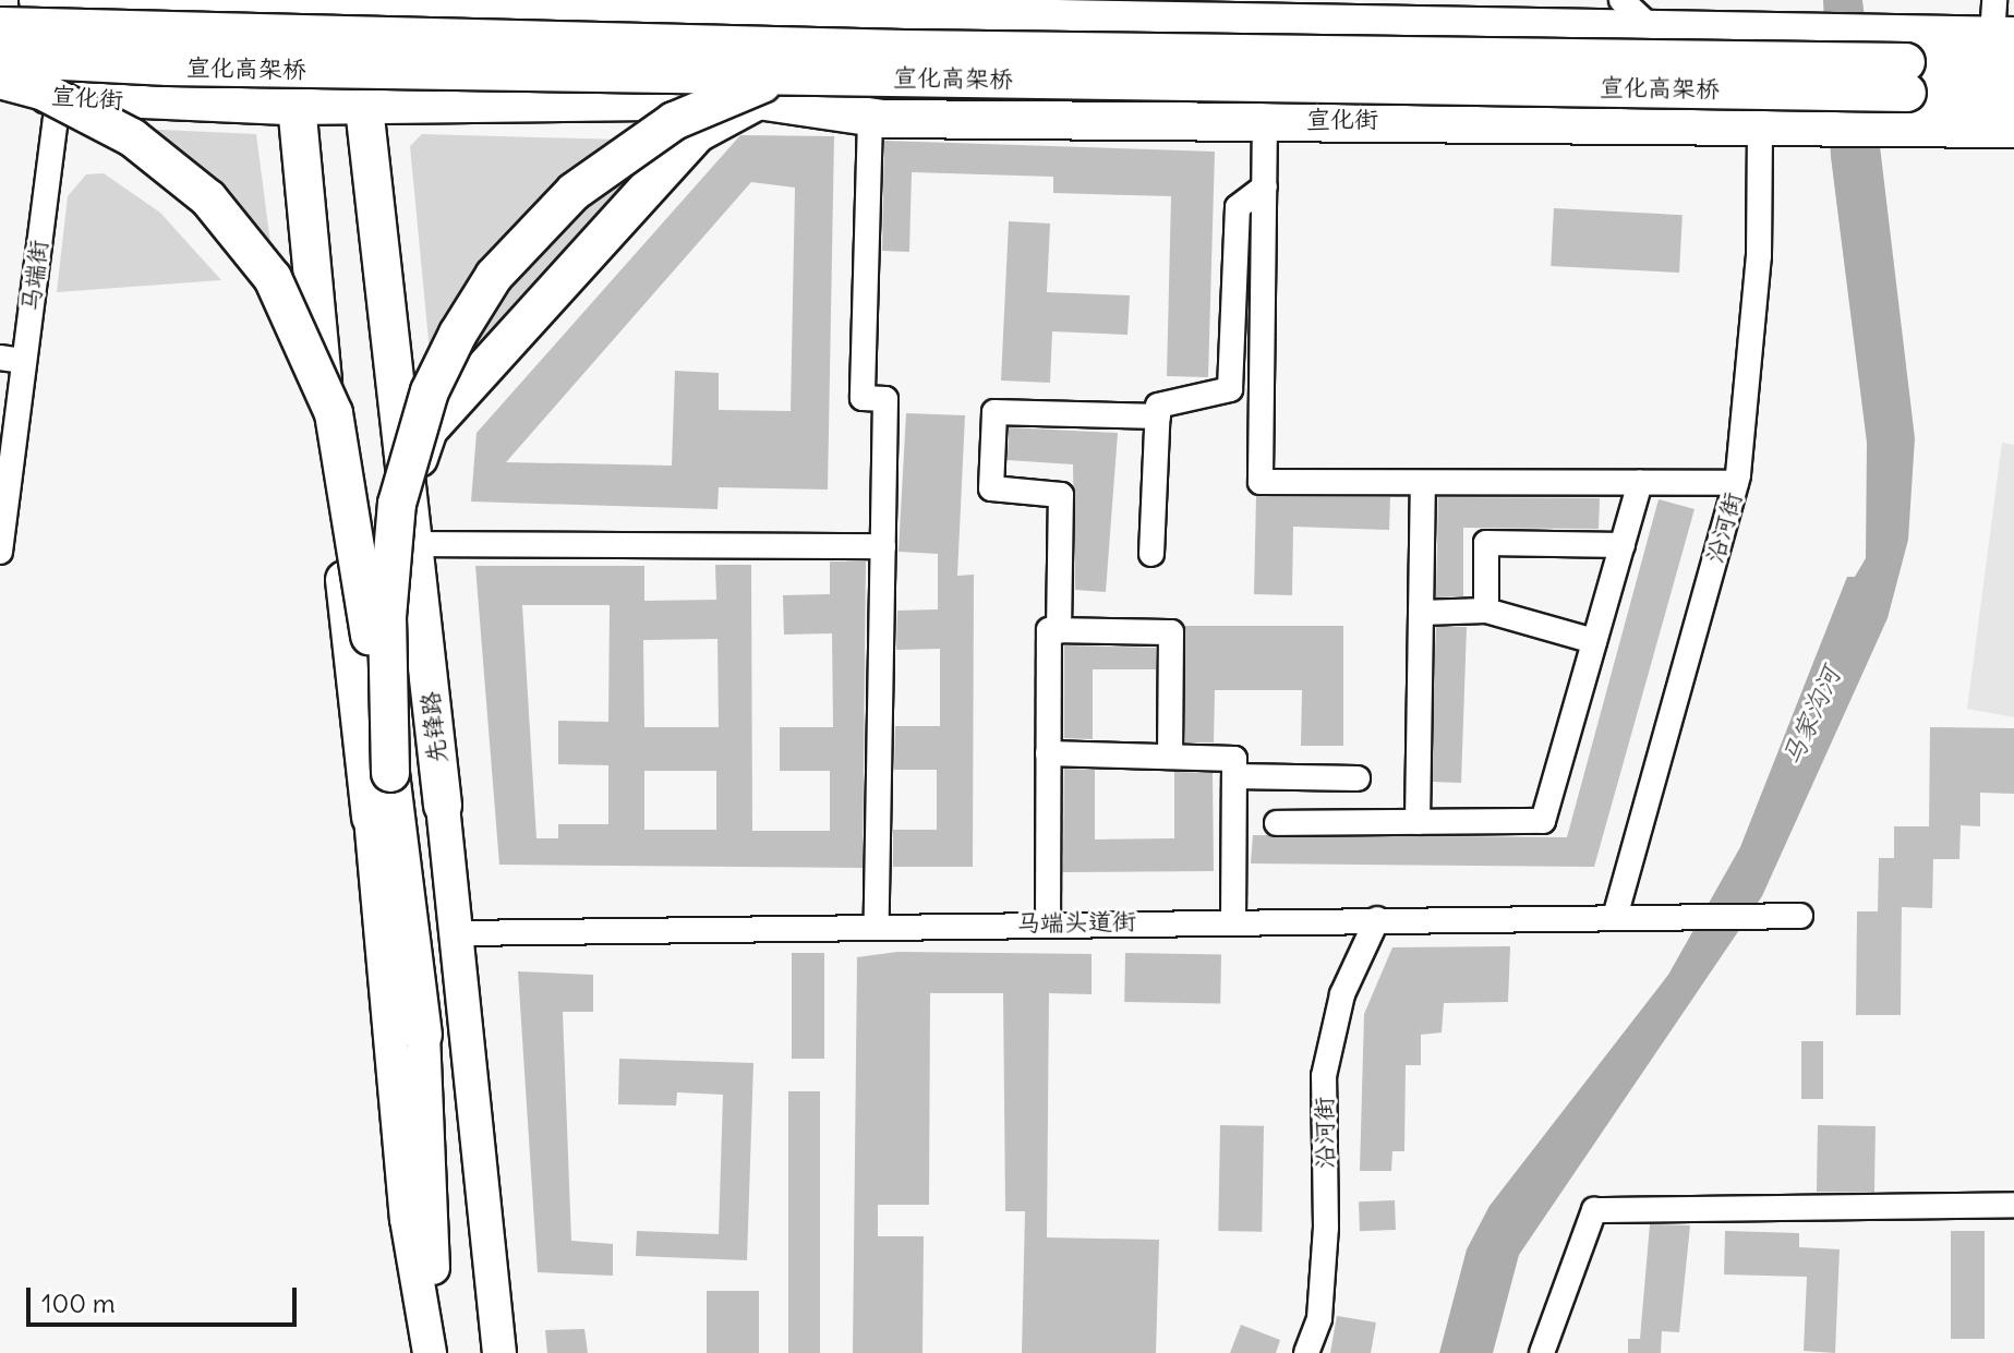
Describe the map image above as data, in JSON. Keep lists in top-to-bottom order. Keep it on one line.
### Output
{"streets":{"highway":["宣化高架桥","宣化街","先锋路"],"street":["马端街","沿河街","马端头道街"]},"crossings":[["宣化街","马端街"],["宣化街","沿河街"],["宣化街","先锋路"],["沿河街","马端头道街"],["先锋路","马端头道街"]],"water":["马家沟河"],"scale_bar":"100 m"}
